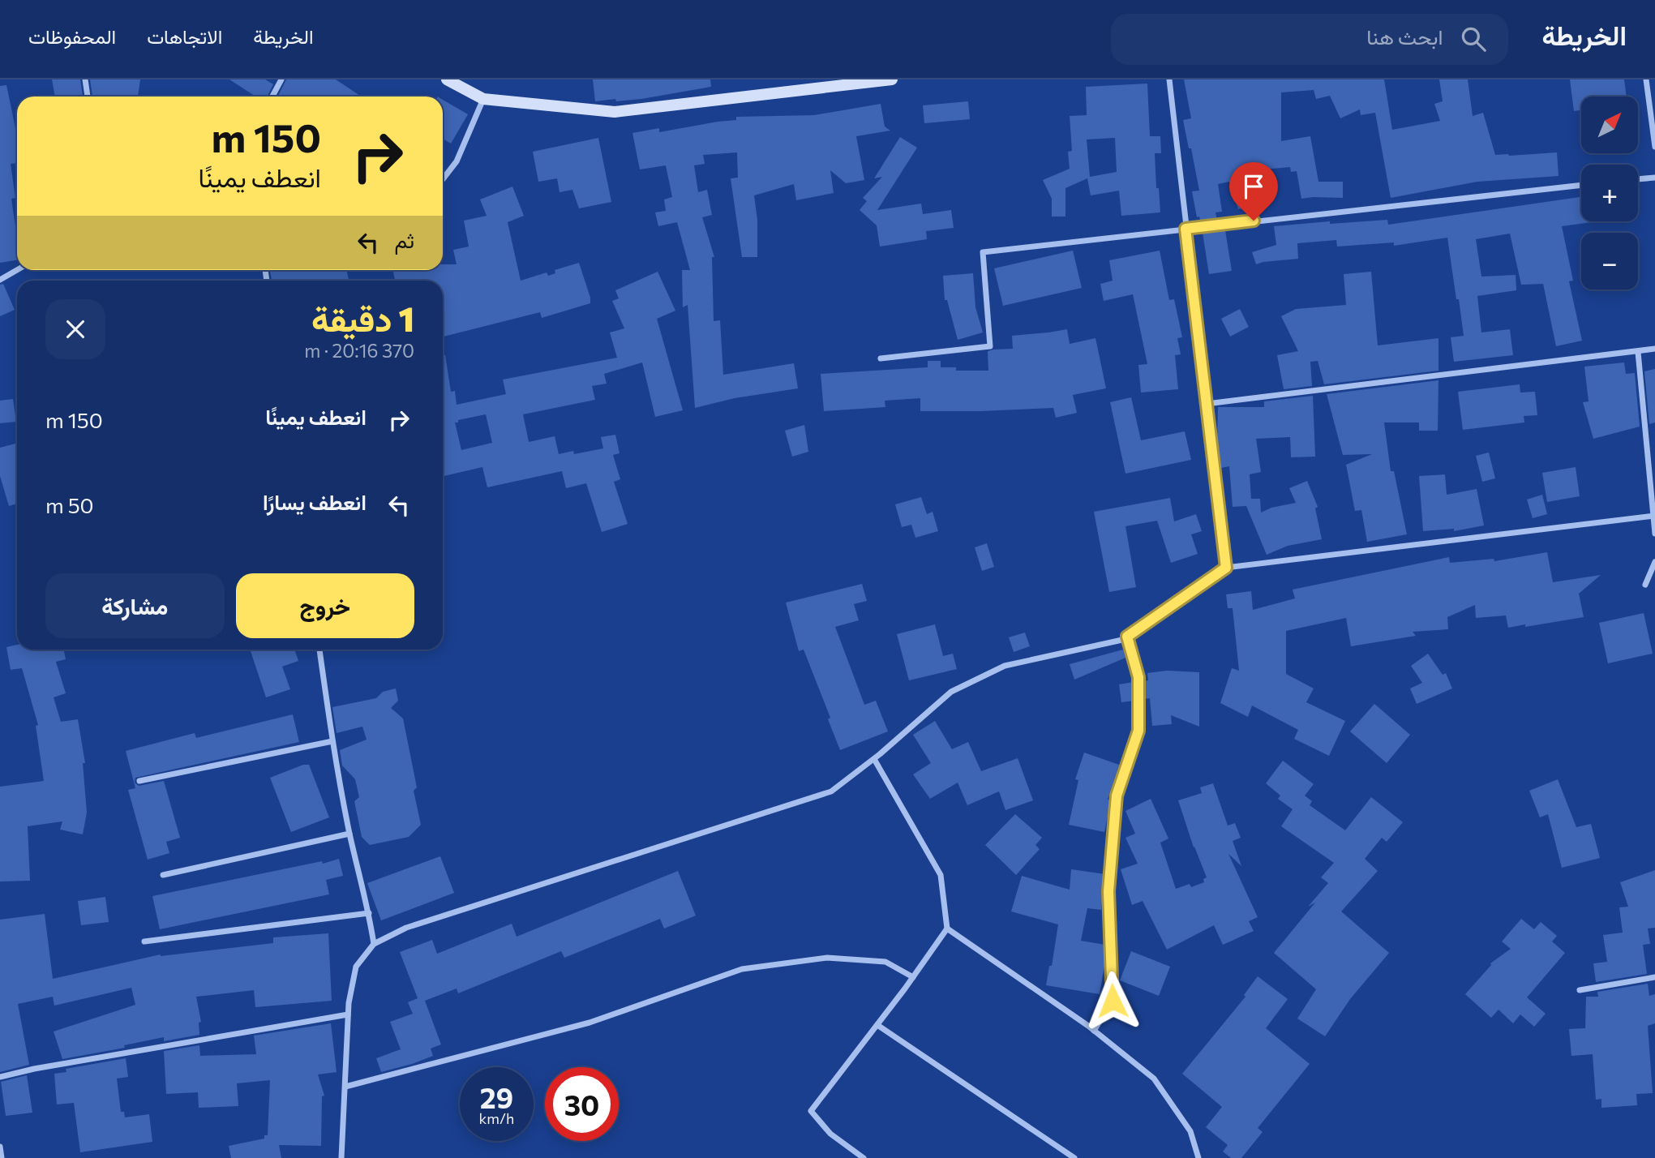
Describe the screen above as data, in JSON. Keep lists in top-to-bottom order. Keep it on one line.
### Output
{"north":"top right","page":{"header":"الخريطة","search":"ابحث هنا","nav":["الخريطة","الاتجاهات","المحفوظات"],"map_buttons":["+","−"],"turn":["150 m","انعطف يمينًا"],"then":"ثم","heading":["1 دقيقة","370 m · 20:16"],"list":[{"name":"انعطف يمينًا","value":"150 m"},{"name":"انعطف يسارًا","value":"50 m"}],"buttons":["خروج","مشاركة"],"speed":"29 km/h","limit":"30"}}
